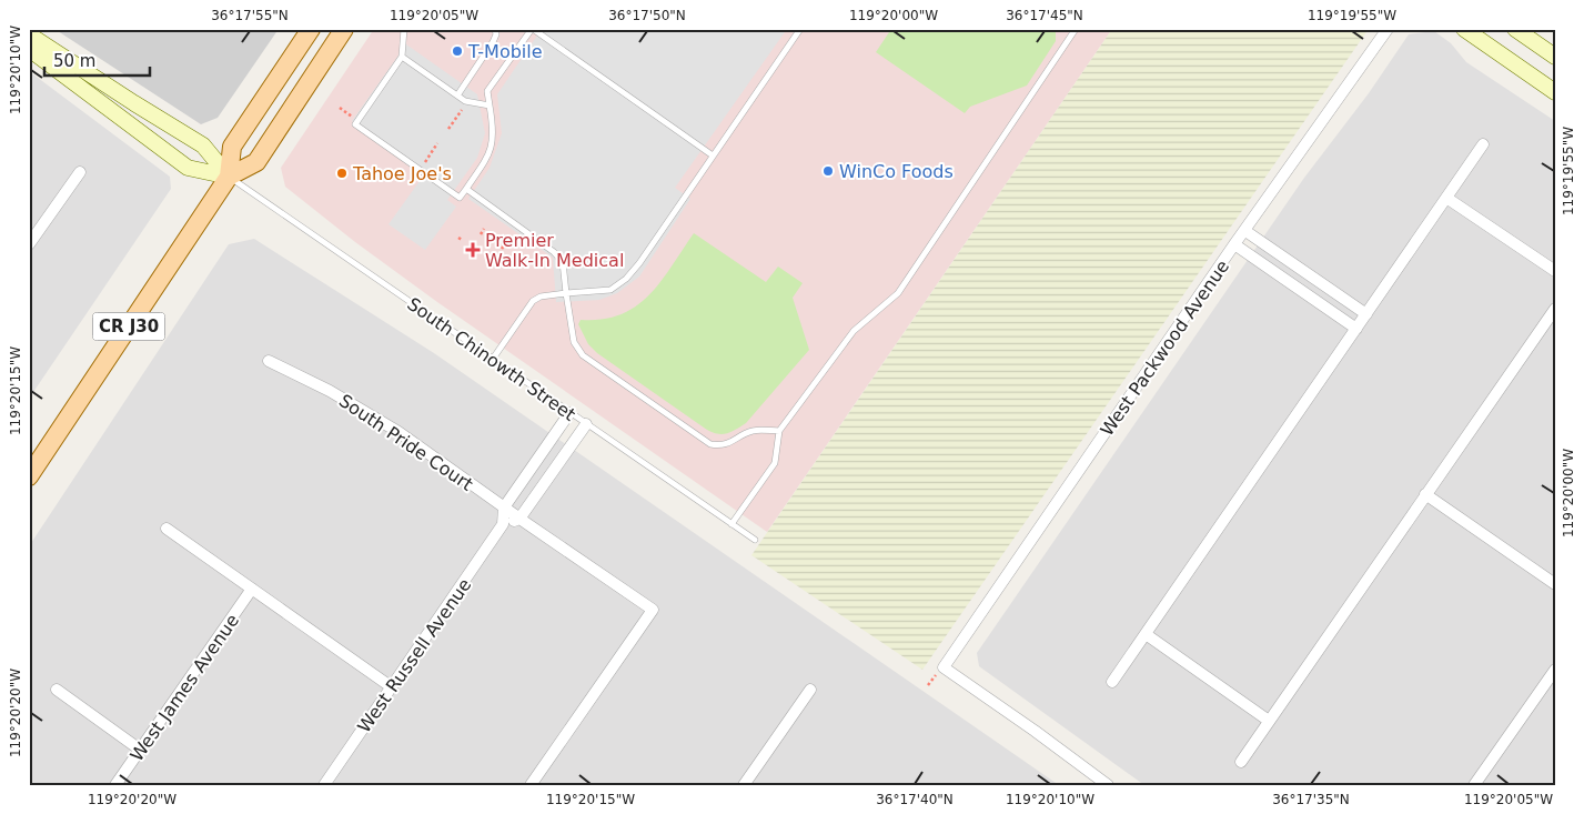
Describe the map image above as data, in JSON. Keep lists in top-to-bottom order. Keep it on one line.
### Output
{"streets":{"main road":["CR J30"],"street":["West Packwood Avenue","South Chinowth Street","South Pride Court","West Russell Avenue","West James Avenue"]},"crossings":[["CR J30","South Chinowth Street"],["South Pride Court","West Russell Avenue"]],"places":{"other":["T-Mobile","WinCo Foods","Tahoe Joe's"],"health":["Premier Walk-In Medical"]},"scale_bar":"50 m","coordinates":["36°17'55\"N","119°20'05\"W","36°17'50\"N","119°20'00\"W","36°17'45\"N","119°19'55\"W","119°20'10\"W","119°20'15\"W","119°20'20\"W","36°17'40\"N","36°17'35\"N"]}
